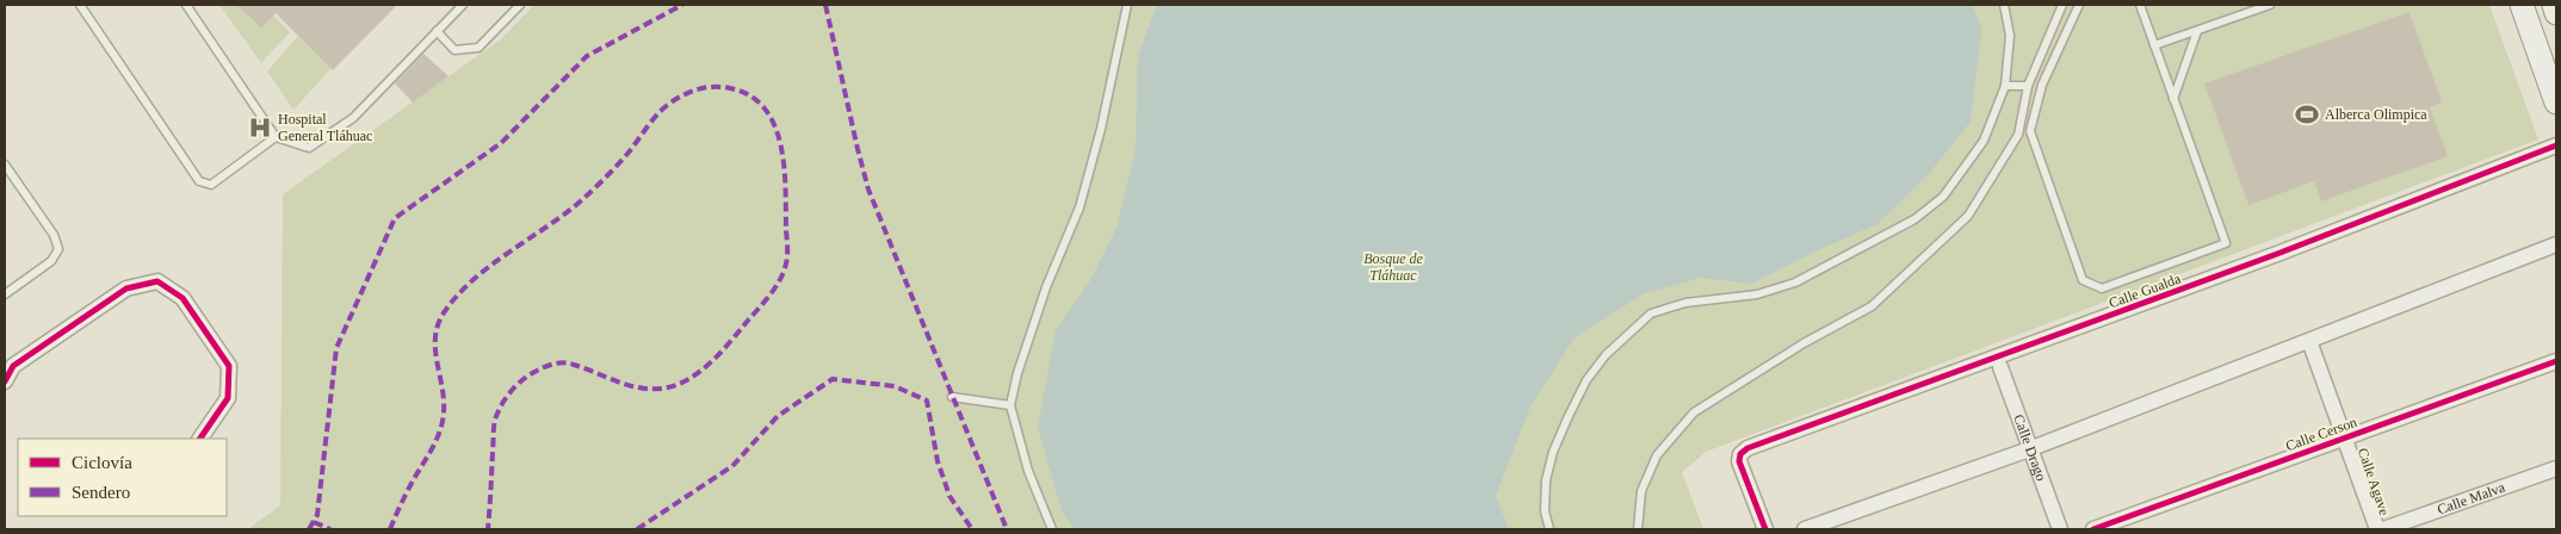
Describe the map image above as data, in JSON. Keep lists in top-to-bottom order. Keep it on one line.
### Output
{"streets":{"street":["Calle Gualda","Calle Cerson","Calle Drago","Calle Agave","Calle Malva"]},"crossings":[["Calle Cerson","Calle Agave"]],"parks":["Bosque de Tláhuac"],"places":{"sports":["Alberca Olimpica"],"hospital":["Hospital General Tláhuac"]},"legend":["Ciclovía","Sendero"]}
